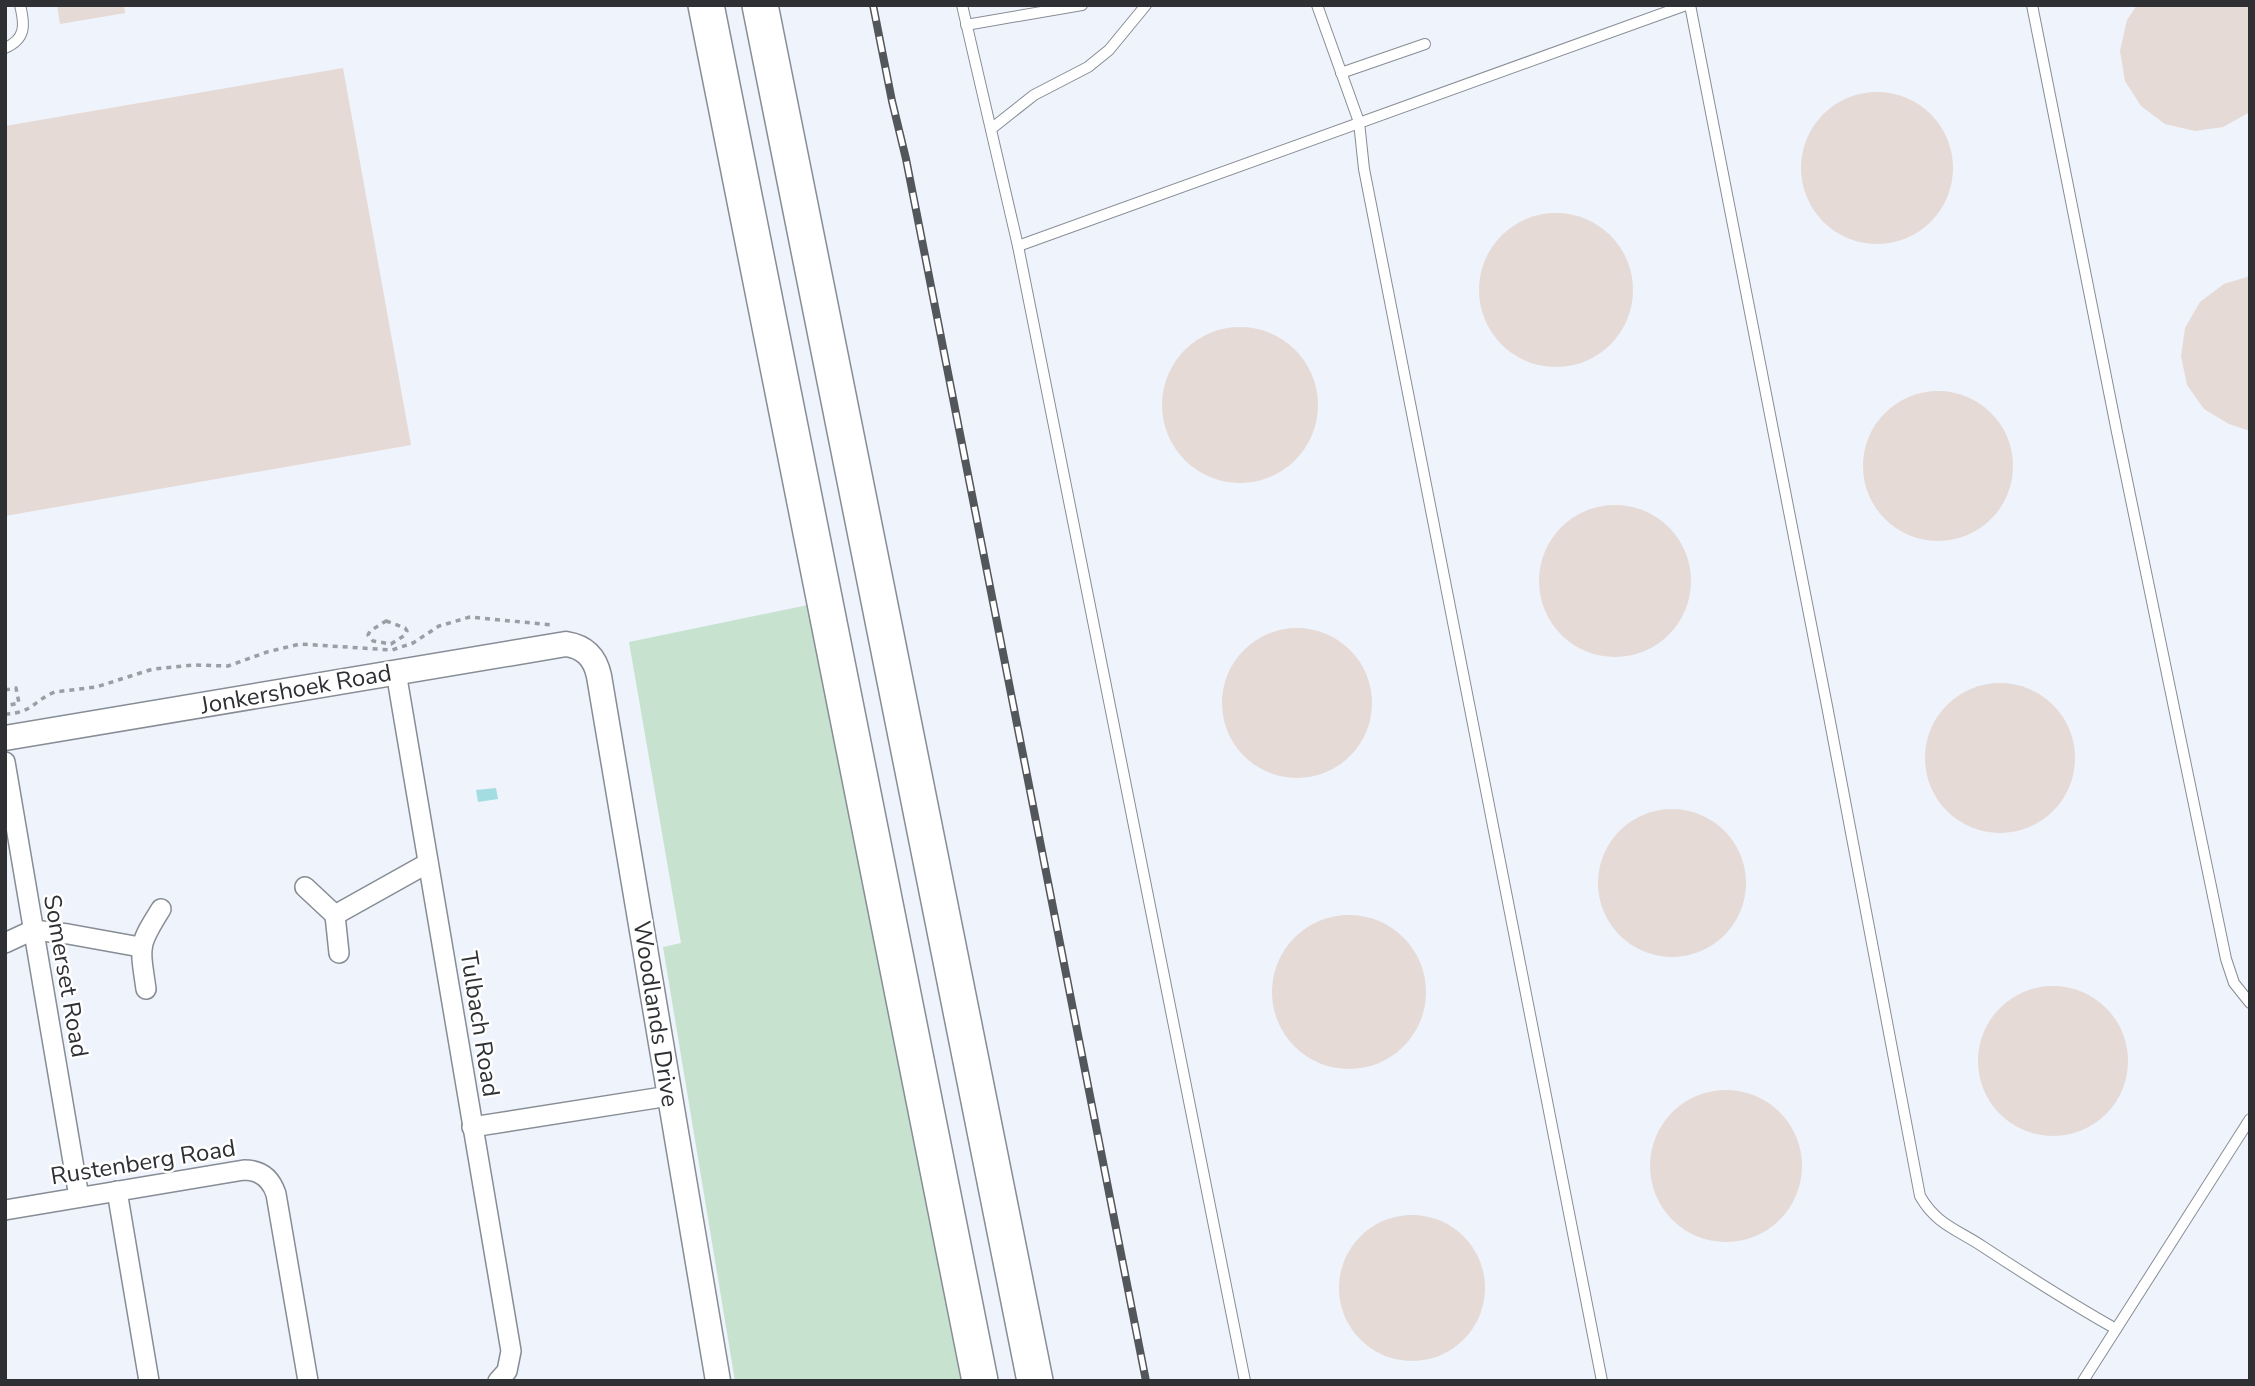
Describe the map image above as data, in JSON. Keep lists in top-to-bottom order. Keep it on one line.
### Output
{"streets":{"street":["Jonkershoek Road","Somerset Road","Woodlands Drive","Tulbach Road","Rustenberg Road"]},"crossings":[["Jonkershoek Road","Woodlands Drive"],["Jonkershoek Road","Tulbach Road"],["Somerset Road","Rustenberg Road"]]}
